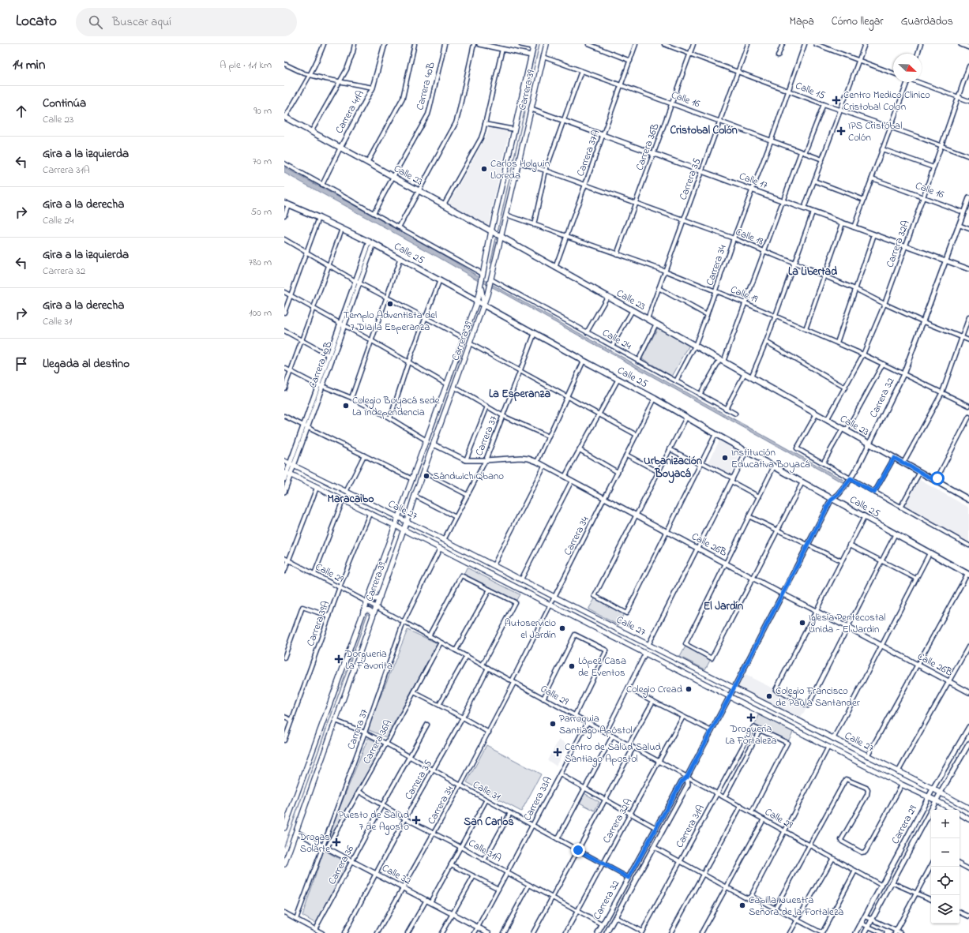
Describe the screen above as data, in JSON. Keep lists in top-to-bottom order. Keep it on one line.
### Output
{"streets":{"main road":["Carrera 39","Calle 23","Calle 25","Calle 27"],"street":["Carrera 40B","Calle 15","Calle 16","Carrera 41A","Carrera 36B","Carrera 37A","Carrera 35","Calle 17","Calle 18","Carrera 32A","Carrera 34","Calle 19","Calle 24","Carrera 32","Carrera 37","Calle 26B","Calle 29","Carrera 39A","Carrera 36A","Calle 31","Carrera 33A","Carrera 29","Carrera 31A","Calle 31A","Carrera 36","Calle 32"]},"crossings":[["Carrera 40B","Calle 23"],["Carrera 40B","Calle 25"],["Carrera 40B","Calle 27"],["Carrera 39","Calle 16"],["Carrera 39","Calle 23"],["Carrera 39","Calle 17"],["Carrera 39","Calle 18"],["Carrera 39","Calle 25"],["Carrera 39","Calle 19"],["Carrera 39","Calle 24"],["Carrera 39","Calle 27"],["Carrera 39","Calle 26B"],["Carrera 39","Calle 29"],["Carrera 39","Calle 31"],["Carrera 39","Calle 32"],["Calle 15","Carrera 36B"],["Calle 15","Carrera 35"],["Calle 15","Carrera 32A"],["Calle 15","Carrera 34"],["Calle 16","Carrera 36B"],["Calle 16","Carrera 37A"],["Calle 16","Carrera 35"],["Calle 16","Carrera 32A"],["Calle 16","Carrera 34"],["Calle 16","Carrera 32"],["Carrera 41A","Calle 23"],["Carrera 41A","Calle 25"],["Carrera 36B","Calle 17"],["Carrera 36B","Calle 18"],["Carrera 36B","Calle 19"],["Carrera 37A","Calle 23"],["Carrera 37A","Calle 17"],["Carrera 37A","Calle 18"],["Carrera 37A","Calle 19"],["Calle 23","Carrera 35"],["Calle 23","Carrera 32A"],["Calle 23","Carrera 34"],["Calle 23","Carrera 32"],["Carrera 35","Calle 17"],["Carrera 35","Calle 18"],["Carrera 35","Calle 19"],["Carrera 35","Calle 29"],["Carrera 35","Calle 31"],["Carrera 35","Calle 31A"],["Carrera 35","Calle 32"],["Calle 17","Carrera 32A"],["Calle 17","Carrera 34"],["Calle 17","Carrera 32"],["Calle 18","Carrera 32A"],["Calle 18","Carrera 34"],["Calle 18","Carrera 32"],["Carrera 32A","Calle 19"],["Carrera 32A","Calle 29"],["Carrera 32A","Calle 31"],["Carrera 32A","Calle 31A"],["Calle 25","Carrera 34"],["Calle 25","Carrera 32"],["Calle 25","Carrera 37"],["Carrera 34","Calle 19"],["Carrera 34","Calle 24"],["Carrera 34","Calle 27"],["Carrera 34","Calle 26B"],["Carrera 34","Calle 29"],["Carrera 34","Calle 31"],["Carrera 34","Calle 31A"],["Carrera 34","Calle 32"],["Calle 19","Carrera 32"],["Carrera 32","Calle 27"],["Carrera 32","Calle 26B"],["Carrera 32","Calle 29"],["Carrera 32","Calle 31"],["Carrera 32","Calle 31A"],["Carrera 37","Calle 27"],["Carrera 37","Calle 26B"],["Carrera 37","Calle 29"],["Carrera 37","Carrera 36A"],["Carrera 37","Calle 31"],["Carrera 37","Calle 32"],["Calle 27","Carrera 39A"],["Calle 27","Carrera 29"],["Calle 29","Carrera 39A"],["Calle 29","Carrera 36A"],["Calle 29","Carrera 33A"],["Calle 29","Carrera 29"],["Calle 29","Carrera 31A"],["Carrera 36A","Calle 31"],["Carrera 36A","Calle 31A"],["Carrera 36A","Calle 32"],["Calle 31","Carrera 33A"],["Calle 31","Carrera 36"],["Carrera 33A","Calle 31A"],["Carrera 33A","Calle 32"],["Calle 31A","Carrera 36"],["Carrera 36","Calle 32"]],"districts":["Cristobal Colón","La Libertad","La Esperanza","Urbanización Boyacá","Maracaibo","El Jardín","San Carlos"],"places":{"health":["Centro Medico Clinico Cristobal Colon","IPS Cristóbal Colón","Dorgueria La Favorita","Droguería La Fortaleza","Centro de Salud Salud Santiago Apostol","Puesto de Salud 7 de Agosto","Drogas Solarte"],"other":["Carlos Holguin Lloreda","Templo Adventista del 7 Dia la Esperanza","Colegio Boyacá sede La Independencia","Institución Educativa Boyacá","Sándwich Qbano","Iglesia Pentecostal Unida - El Jardin","Autoservicio el Jardín","López Casa de Eventos","Colegio Cread","Colegio Francisco de Paula Santander","Parroquia Santiago Apóstol","Capilla Nuestra Señora de la Fortaleza"]},"north":"bottom right","page":{"header":"Locato","search":"Buscar aquí","nav":["Mapa","Cómo llegar","Guardados"],"heading":["14 min","A pie · 1.1 km"],"list":[["Continúa","Calle 23","90 m"],["Gira a la izquierda","Carrera 31A","70 m"],["Gira a la derecha","Calle 24","50 m"],["Gira a la izquierda","Carrera 32","780 m"],["Gira a la derecha","Calle 31","100 m"],"Llegada al destino"],"map_buttons":["+","−"]}}
